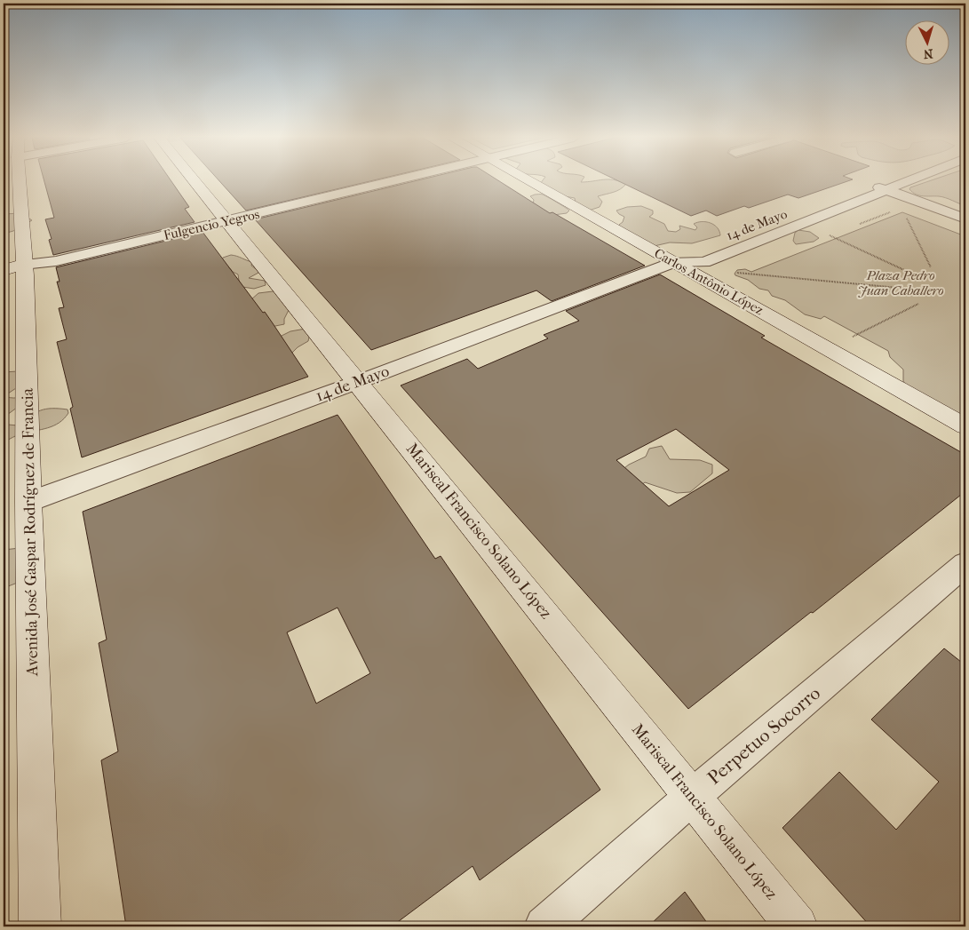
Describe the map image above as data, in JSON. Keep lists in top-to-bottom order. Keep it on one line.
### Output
{"streets":{"street":["Fulgencio Yegros","14 de Mayo","Carlos Antônio López","Mariscal Francisco Solano López","Avenida José Gaspar Rodríguez de Francia","Perpetuo Socorro"]},"crossings":[["Fulgencio Yegros","Mariscal Francisco Solano López"],["Fulgencio Yegros","Avenida José Gaspar Rodríguez de Francia"],["14 de Mayo","Carlos Antônio López"],["14 de Mayo","Mariscal Francisco Solano López"],["14 de Mayo","Avenida José Gaspar Rodríguez de Francia"],["Mariscal Francisco Solano López","Perpetuo Socorro"]],"parks":["Plaza Pedro Juan Caballero"],"north":"bottom"}
